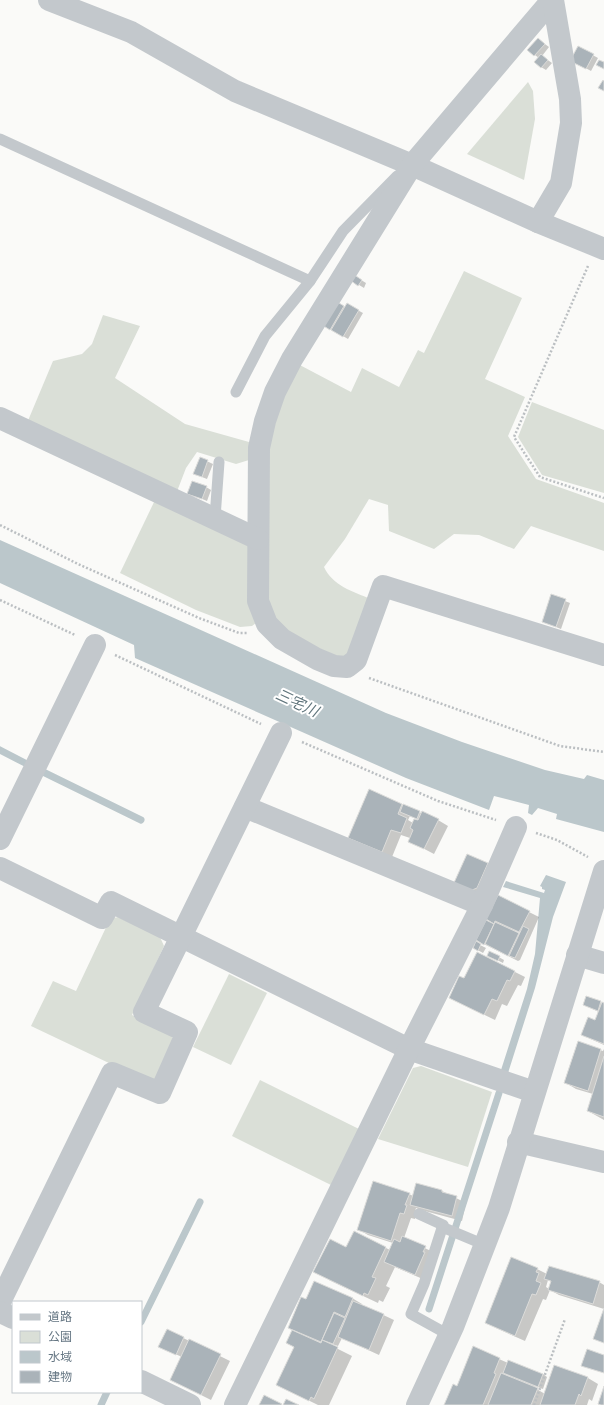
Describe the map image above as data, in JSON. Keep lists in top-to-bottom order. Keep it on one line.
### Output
{"water":["三宅川"],"legend":["道路","公園","水域","建物"]}
